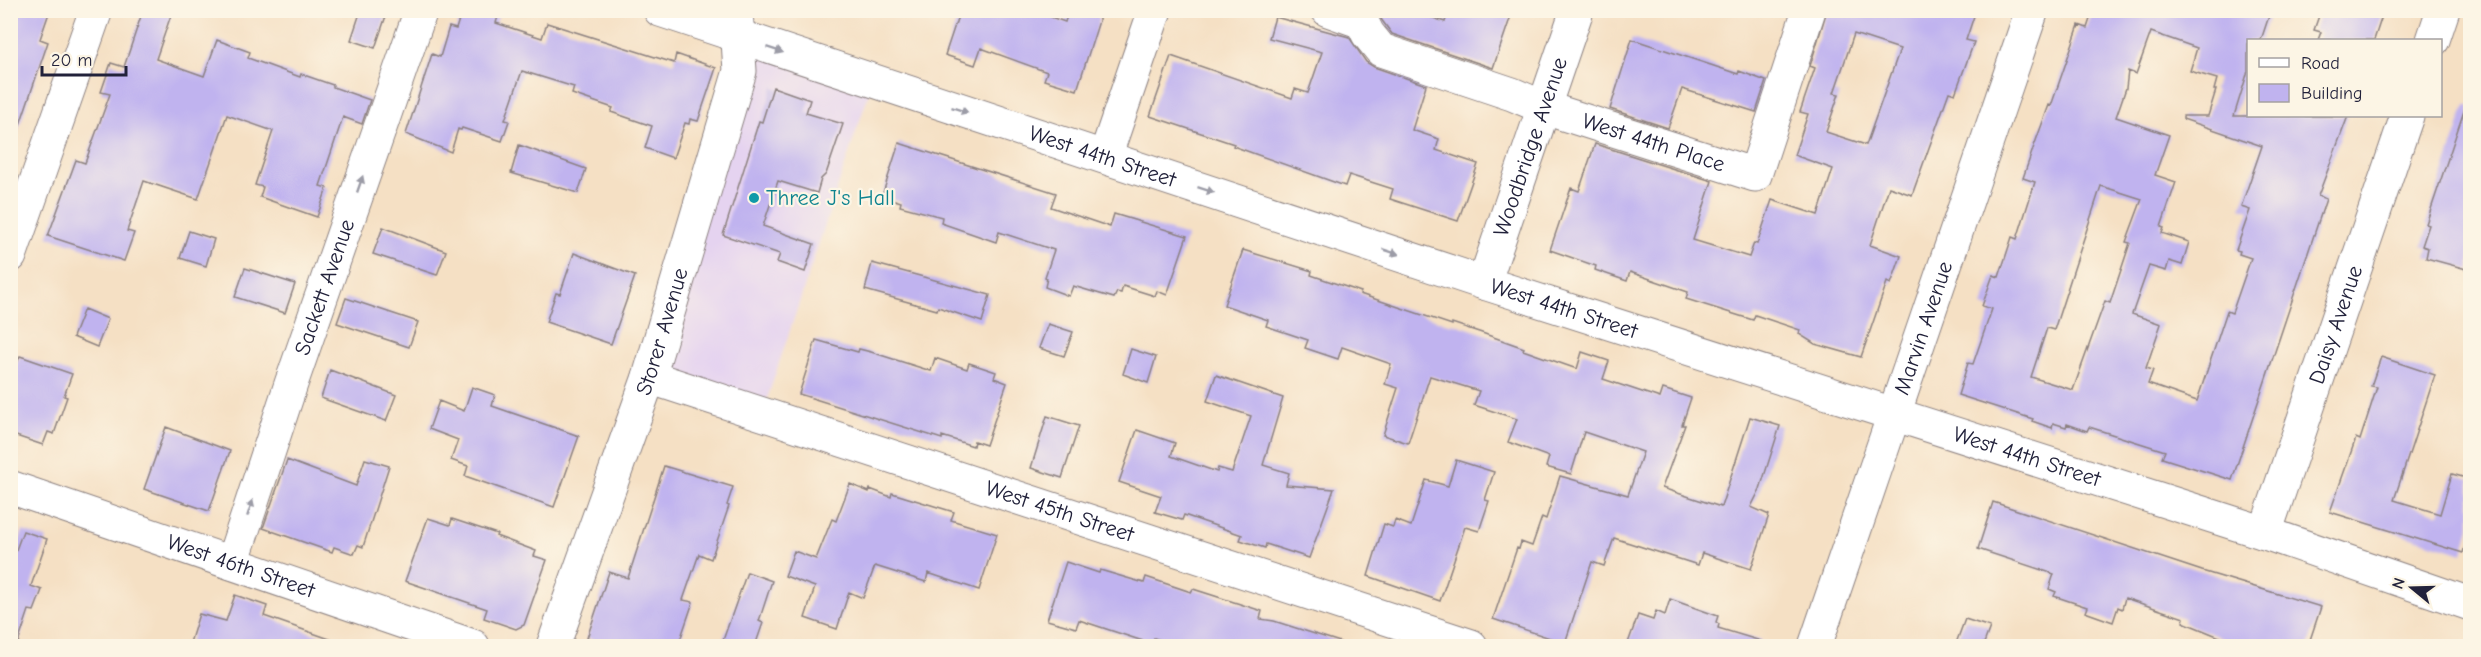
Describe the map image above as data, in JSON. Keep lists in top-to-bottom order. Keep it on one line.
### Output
{"streets":{"street":["West 44th Place","Woodbridge Avenue","West 44th Street","Sackett Avenue","Daisy Avenue","Marvin Avenue","Storer Avenue","West 45th Street","West 46th Street"]},"crossings":[["West 44th Place","Woodbridge Avenue"],["Woodbridge Avenue","West 44th Street"],["West 44th Street","Daisy Avenue"],["West 44th Street","Marvin Avenue"],["West 44th Street","Storer Avenue"],["Sackett Avenue","West 46th Street"],["Storer Avenue","West 45th Street"]],"one_way":["West 44th Street","Sackett Avenue"],"places":["Three J's Hall"],"legend":["Road","Building"],"scale_bar":"20 m","north":"left"}
